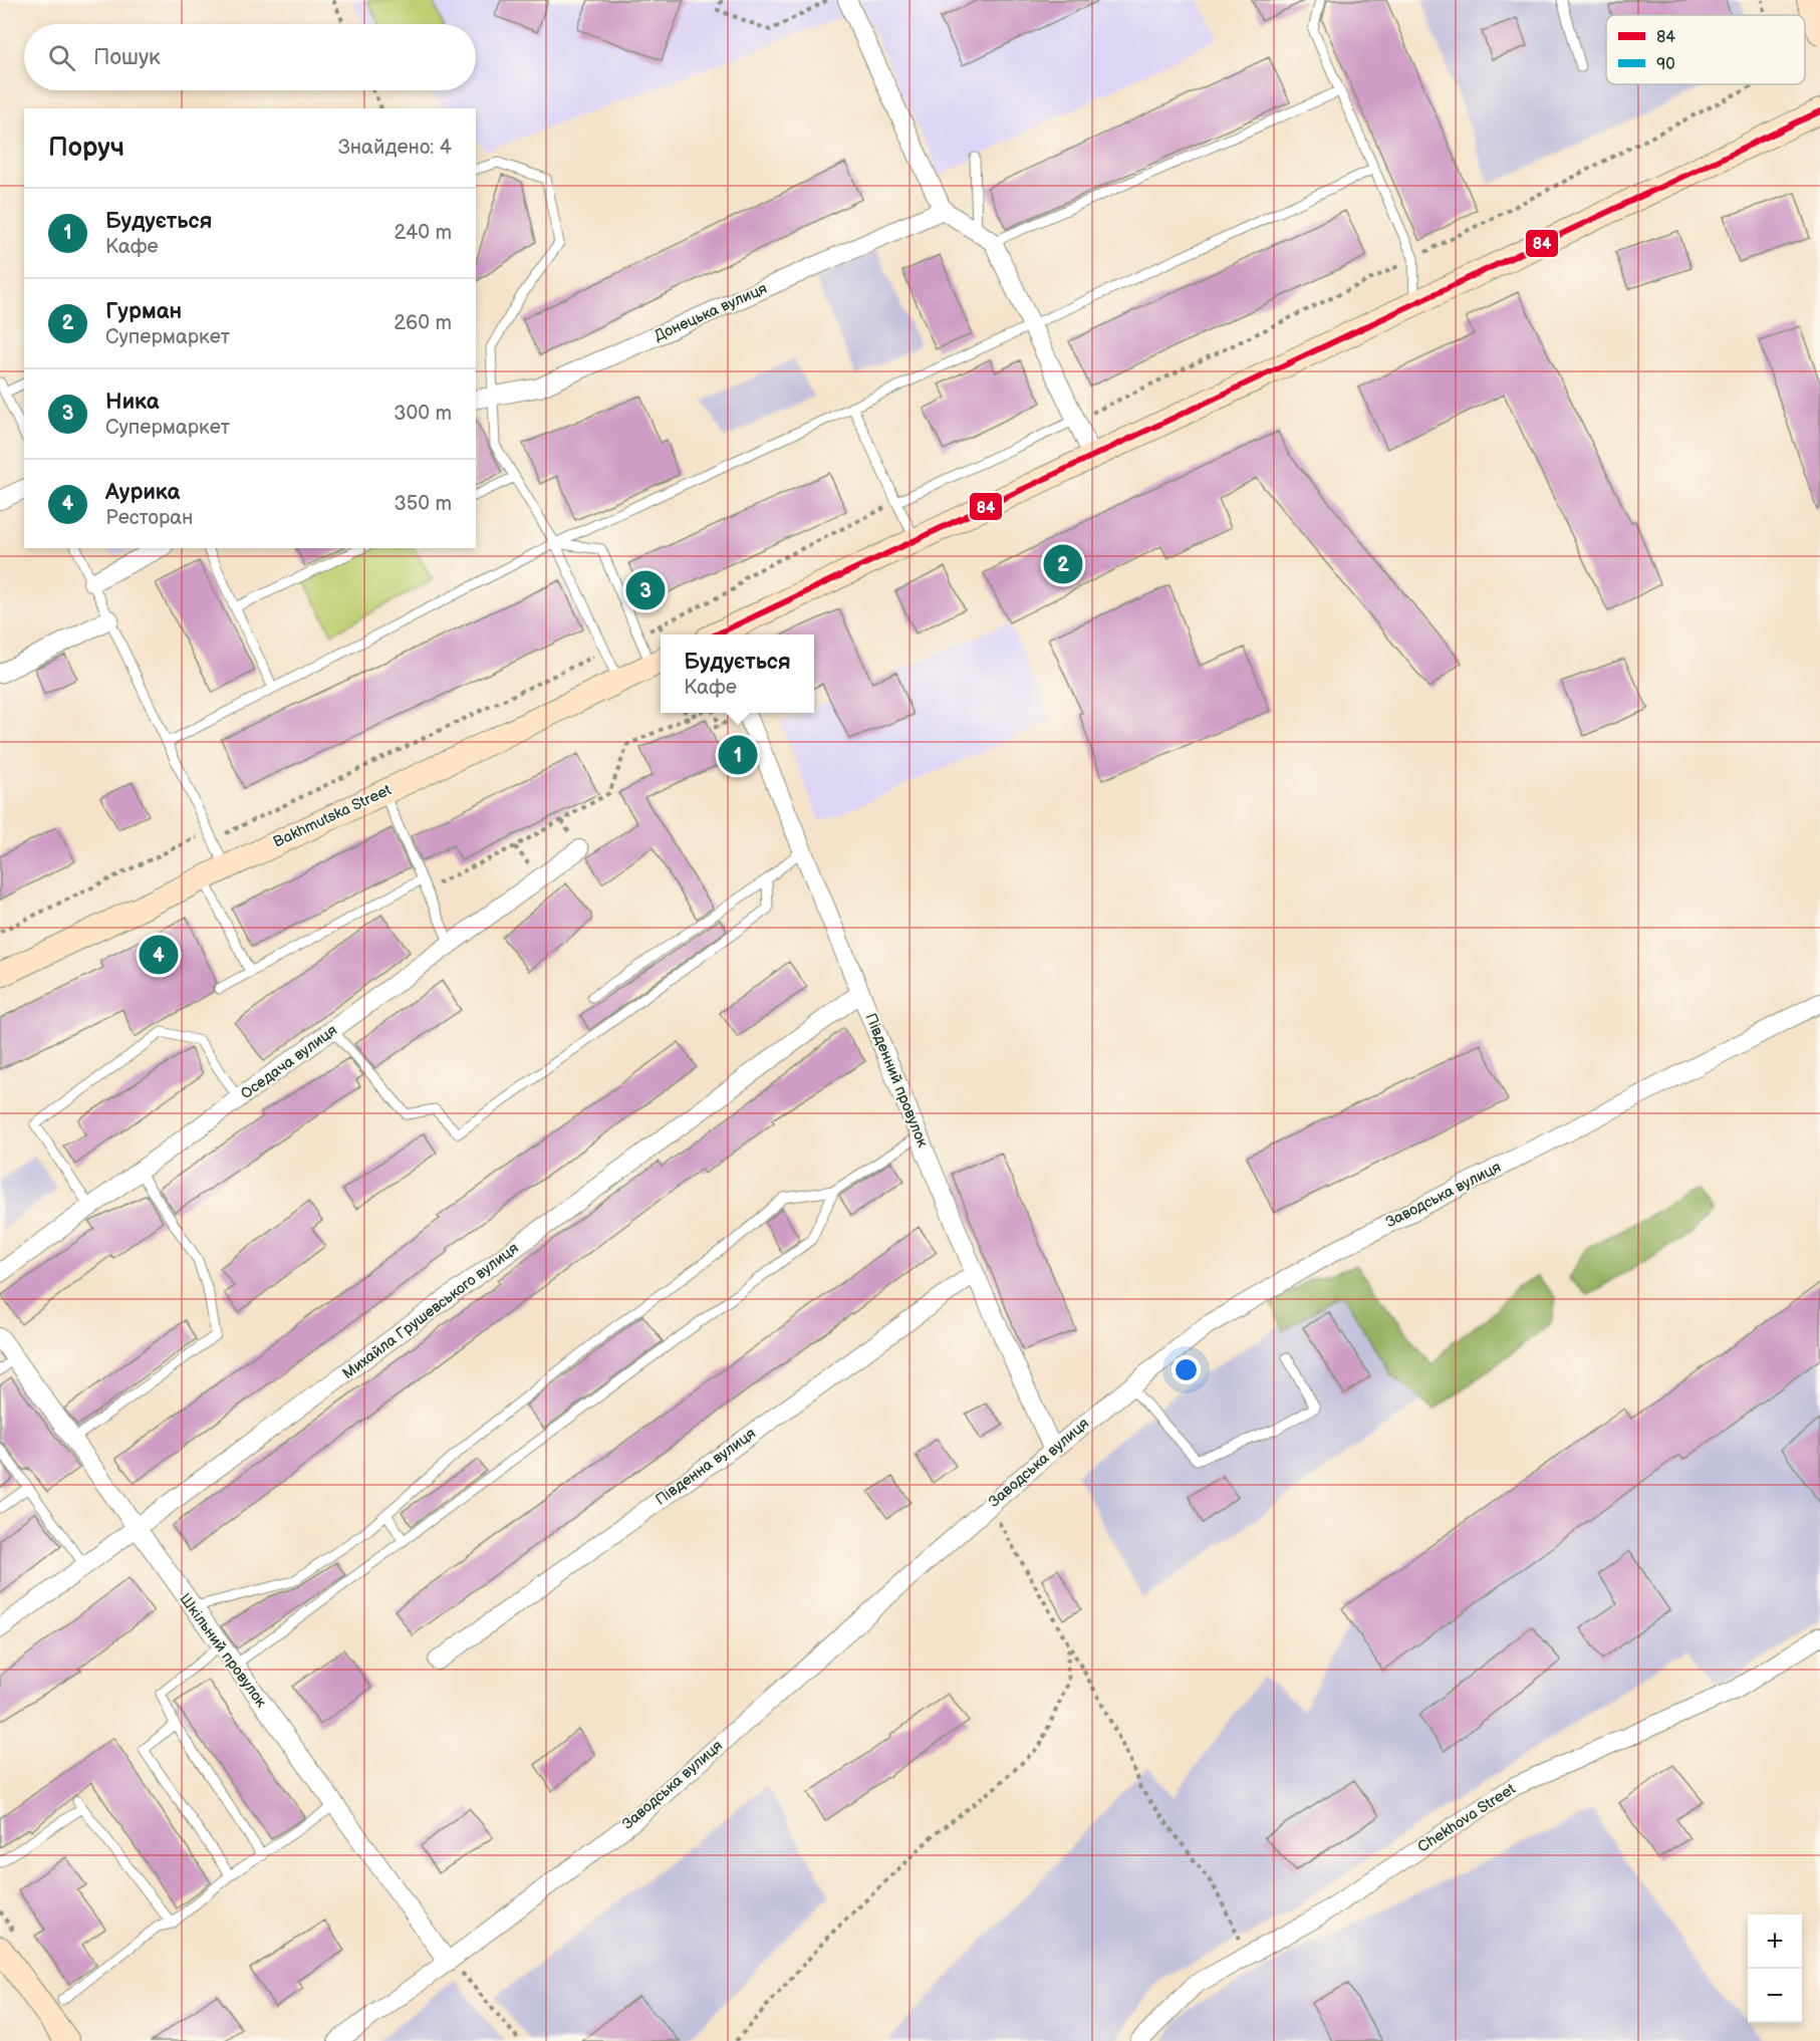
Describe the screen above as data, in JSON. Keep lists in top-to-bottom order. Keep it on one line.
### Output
{"streets":{"street":["Донецька вулиця","Bakhmutska Street","Оседача вулиця","Південний провулок","Заводська вулиця","Михайла Грушевського вулиця","Південна вулиця","Шкільний провулок","Chekhova Street"]},"crossings":[["Південний провулок","Заводська вулиця"],["Південний провулок","Михайла Грушевського вулиця"],["Південний провулок","Південна вулиця"],["Заводська вулиця","Шкільний провулок"],["Михайла Грушевського вулиця","Шкільний провулок"]],"lines":["transit line 84"],"legend":["84","90"],"page":{"search":"Пошук","heading":["Поруч","Знайдено: 4"],"list":[{"mark":"1","name":"Будується","note":"Кафе","value":"240 m"},{"mark":"2","name":"Гурман","note":"Супермаркет","value":"260 m"},{"mark":"3","name":"Ника","note":"Супермаркет","value":"300 m"},{"mark":"4","name":"Аурика","note":"Ресторан","value":"350 m"}],"pins":["2","3","1","4"],"popup":["Будується","Кафе"],"map_buttons":["+","−"]}}
